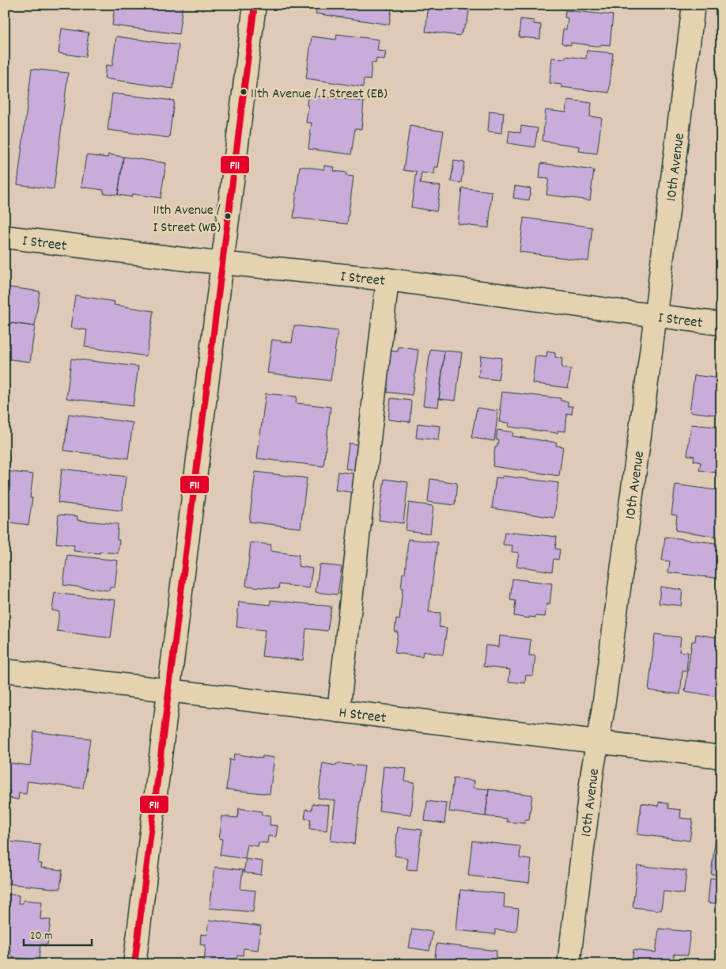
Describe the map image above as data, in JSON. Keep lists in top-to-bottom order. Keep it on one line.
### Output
{"streets":{"street":["10th Avenue","I Street","H Street"]},"crossings":[["10th Avenue","I Street"],["10th Avenue","H Street"]],"places":["11th Avenue / I Street (EB)","11th Avenue / I Street (WB)"],"lines":["transit line F11"],"scale_bar":"20 m"}
